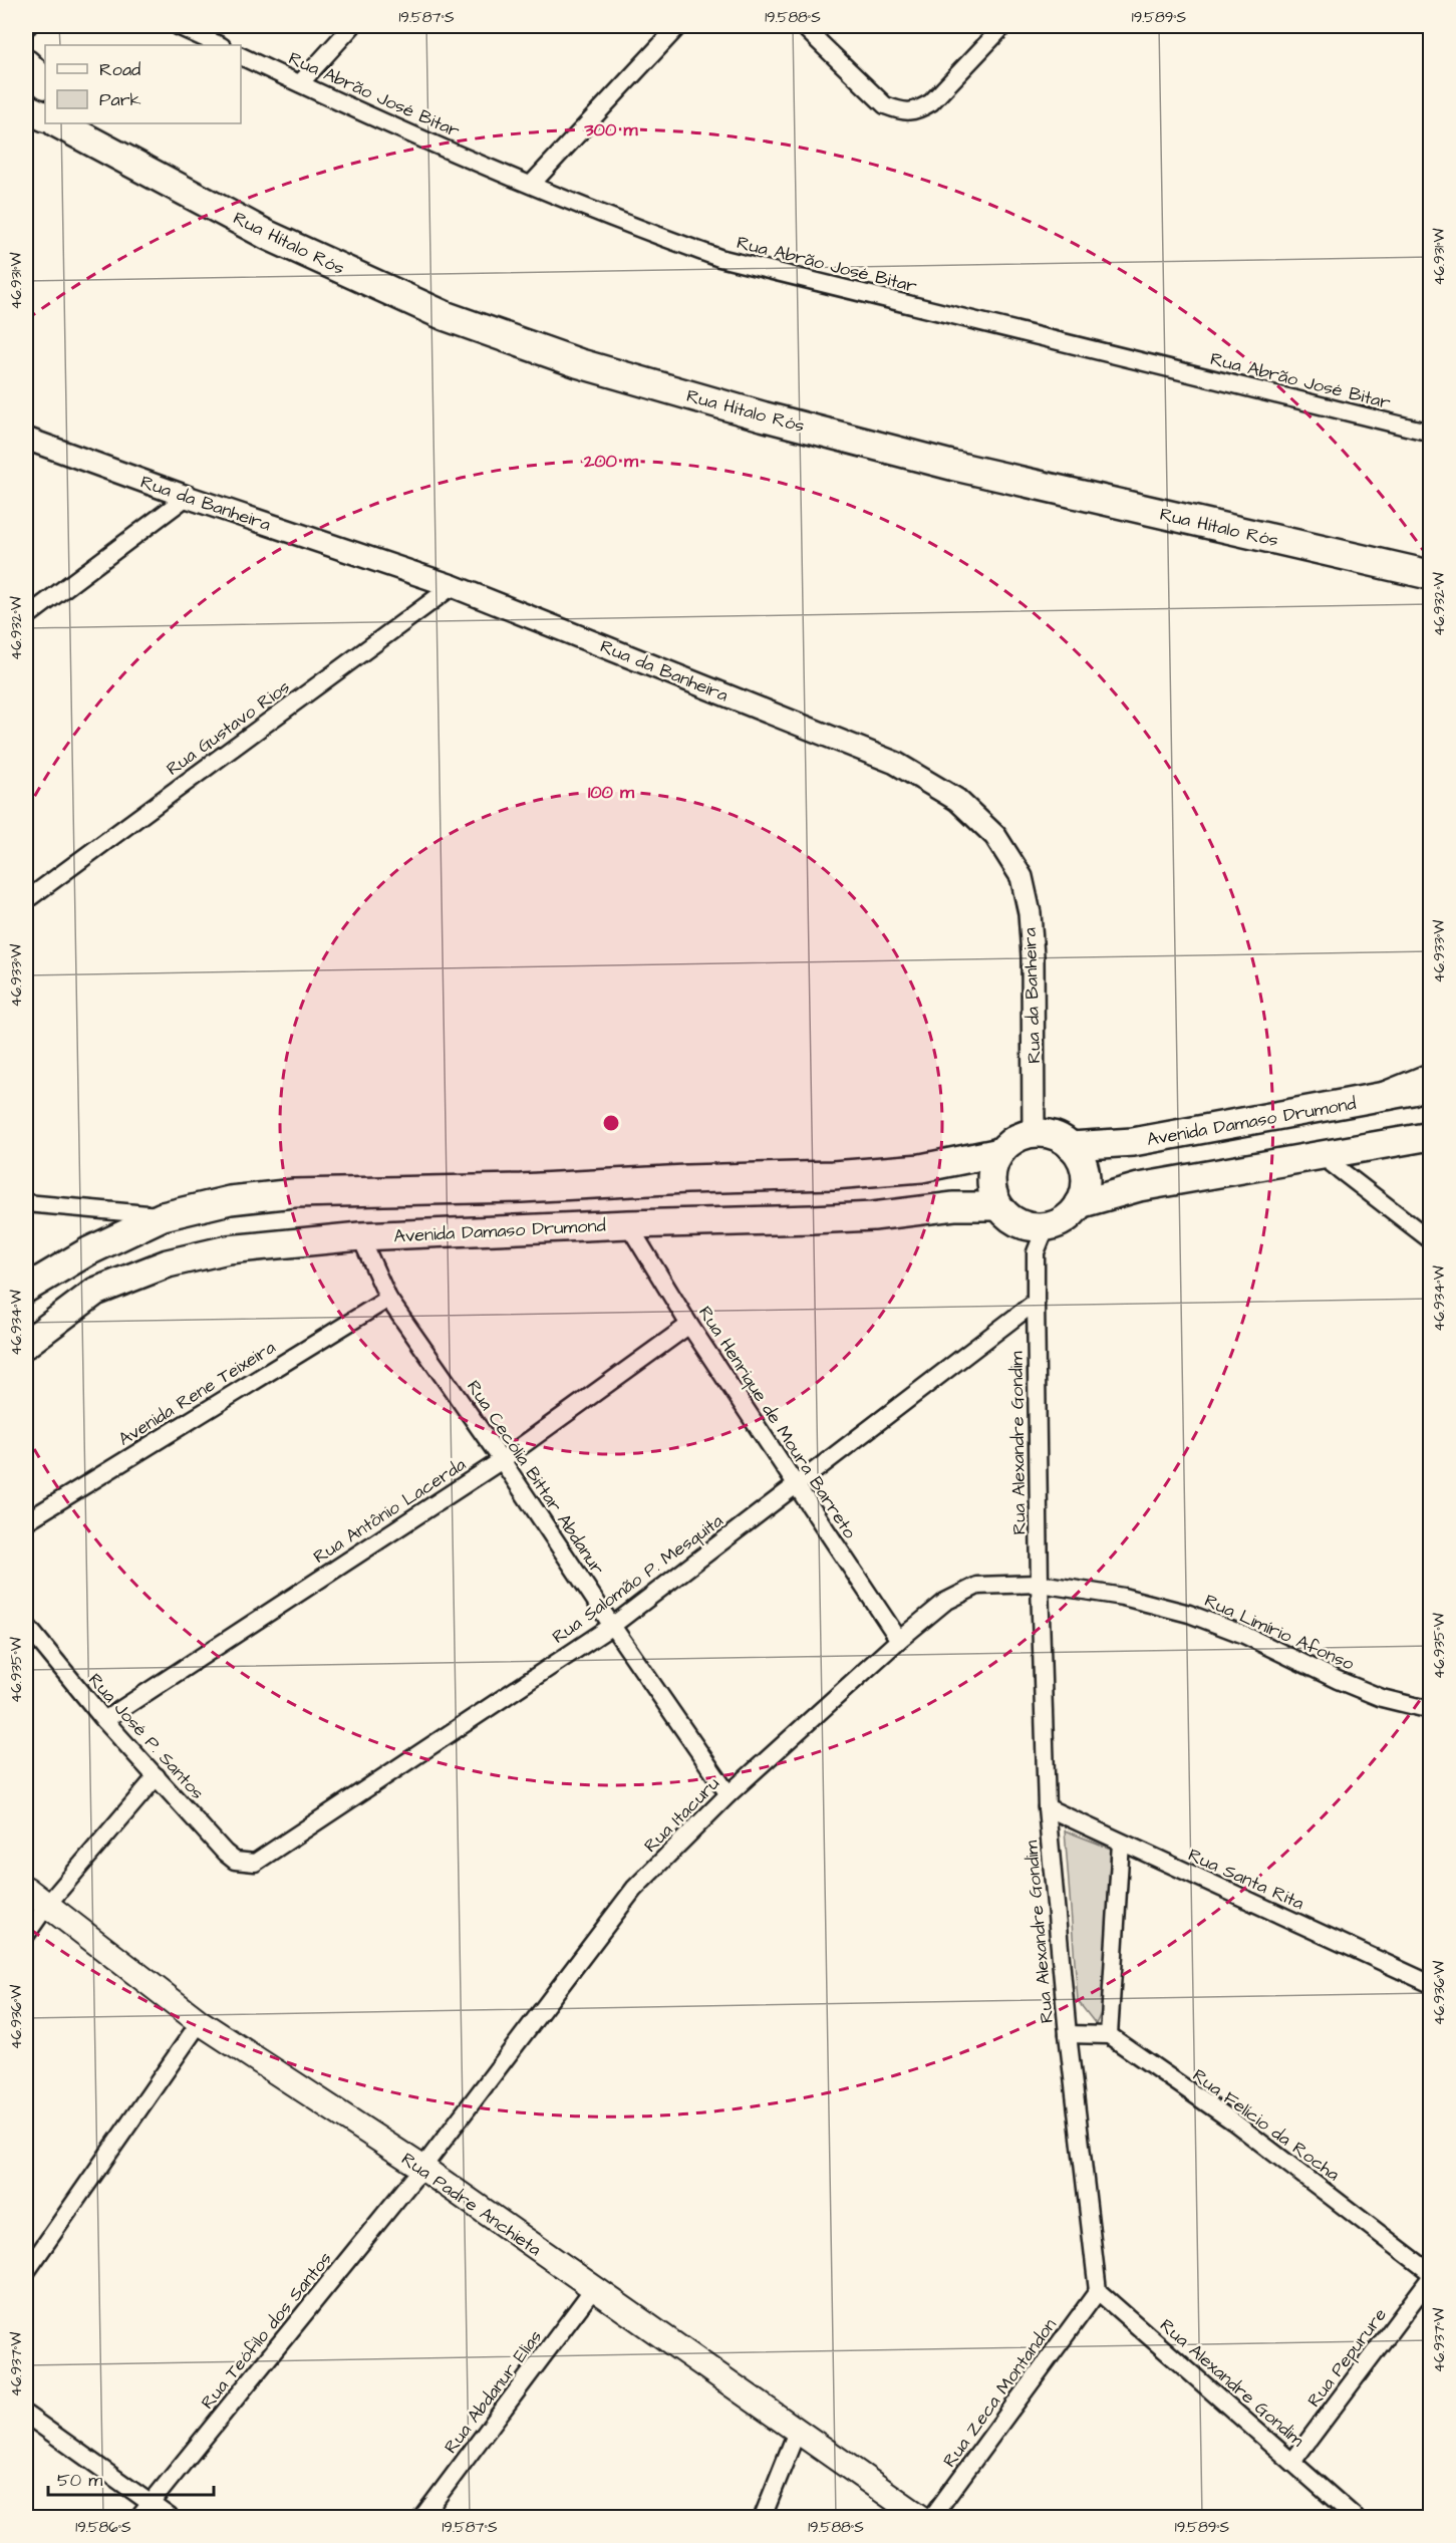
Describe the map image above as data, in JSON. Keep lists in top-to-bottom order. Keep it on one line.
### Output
{"streets":{"highway":["Rua Hítalo Rós"],"main road":["Avenida Damaso Drumond","Rua Padre Anchieta"],"street":["Rua Abrão José Bitar","Rua da Banheira","Rua Gustavo Rios","Avenida Rene Teixeira","Rua Henrique de Moura Barreto","Rua Alexandre Gondim","Rua Cecólia Bittar Abdanur","Rua Antônio Lacerda","Rua Salomão P. Mesquita","Rua Limírio Afonso","Rua José P. Santos","Rua Itacuru","Rua Santa Rita","Rua Felício da Rocha","Rua Teófilo dos Santos","Rua Pepurure","Rua Abdanur Elias","Rua Zeca Montandon"]},"crossings":[["Rua da Banheira","Rua Gustavo Rios"],["Rua da Banheira","Avenida Damaso Drumond"],["Rua da Banheira","Rua Alexandre Gondim"],["Avenida Damaso Drumond","Rua Henrique de Moura Barreto"],["Avenida Damaso Drumond","Rua Alexandre Gondim"],["Avenida Damaso Drumond","Rua Cecólia Bittar Abdanur"],["Avenida Rene Teixeira","Rua Cecólia Bittar Abdanur"],["Rua Henrique de Moura Barreto","Rua Antônio Lacerda"],["Rua Henrique de Moura Barreto","Rua Salomão P. Mesquita"],["Rua Henrique de Moura Barreto","Rua Itacuru"],["Rua Alexandre Gondim","Rua Salomão P. Mesquita"],["Rua Alexandre Gondim","Rua Limírio Afonso"],["Rua Alexandre Gondim","Rua Itacuru"],["Rua Alexandre Gondim","Rua Santa Rita"],["Rua Alexandre Gondim","Rua Pepurure"],["Rua Alexandre Gondim","Rua Zeca Montandon"],["Rua Cecólia Bittar Abdanur","Rua Antônio Lacerda"],["Rua Cecólia Bittar Abdanur","Rua Salomão P. Mesquita"],["Rua Cecólia Bittar Abdanur","Rua Itacuru"],["Rua Antônio Lacerda","Rua José P. Santos"],["Rua Salomão P. Mesquita","Rua José P. Santos"],["Rua Limírio Afonso","Rua Itacuru"],["Rua Itacuru","Rua Padre Anchieta"],["Rua Itacuru","Rua Teófilo dos Santos"],["Rua Felício da Rocha","Rua Pepurure"],["Rua Padre Anchieta","Rua Teófilo dos Santos"],["Rua Padre Anchieta","Rua Abdanur Elias"]],"legend":["Road","Park"],"scale_bar":"50 m","coordinates":["19.587°S","19.588°S","19.589°S","46.931°W","46.932°W","46.933°W","46.934°W","46.935°W","46.936°W","46.937°W","19.586°S"],"rings":["300 m","200 m","100 m"]}
